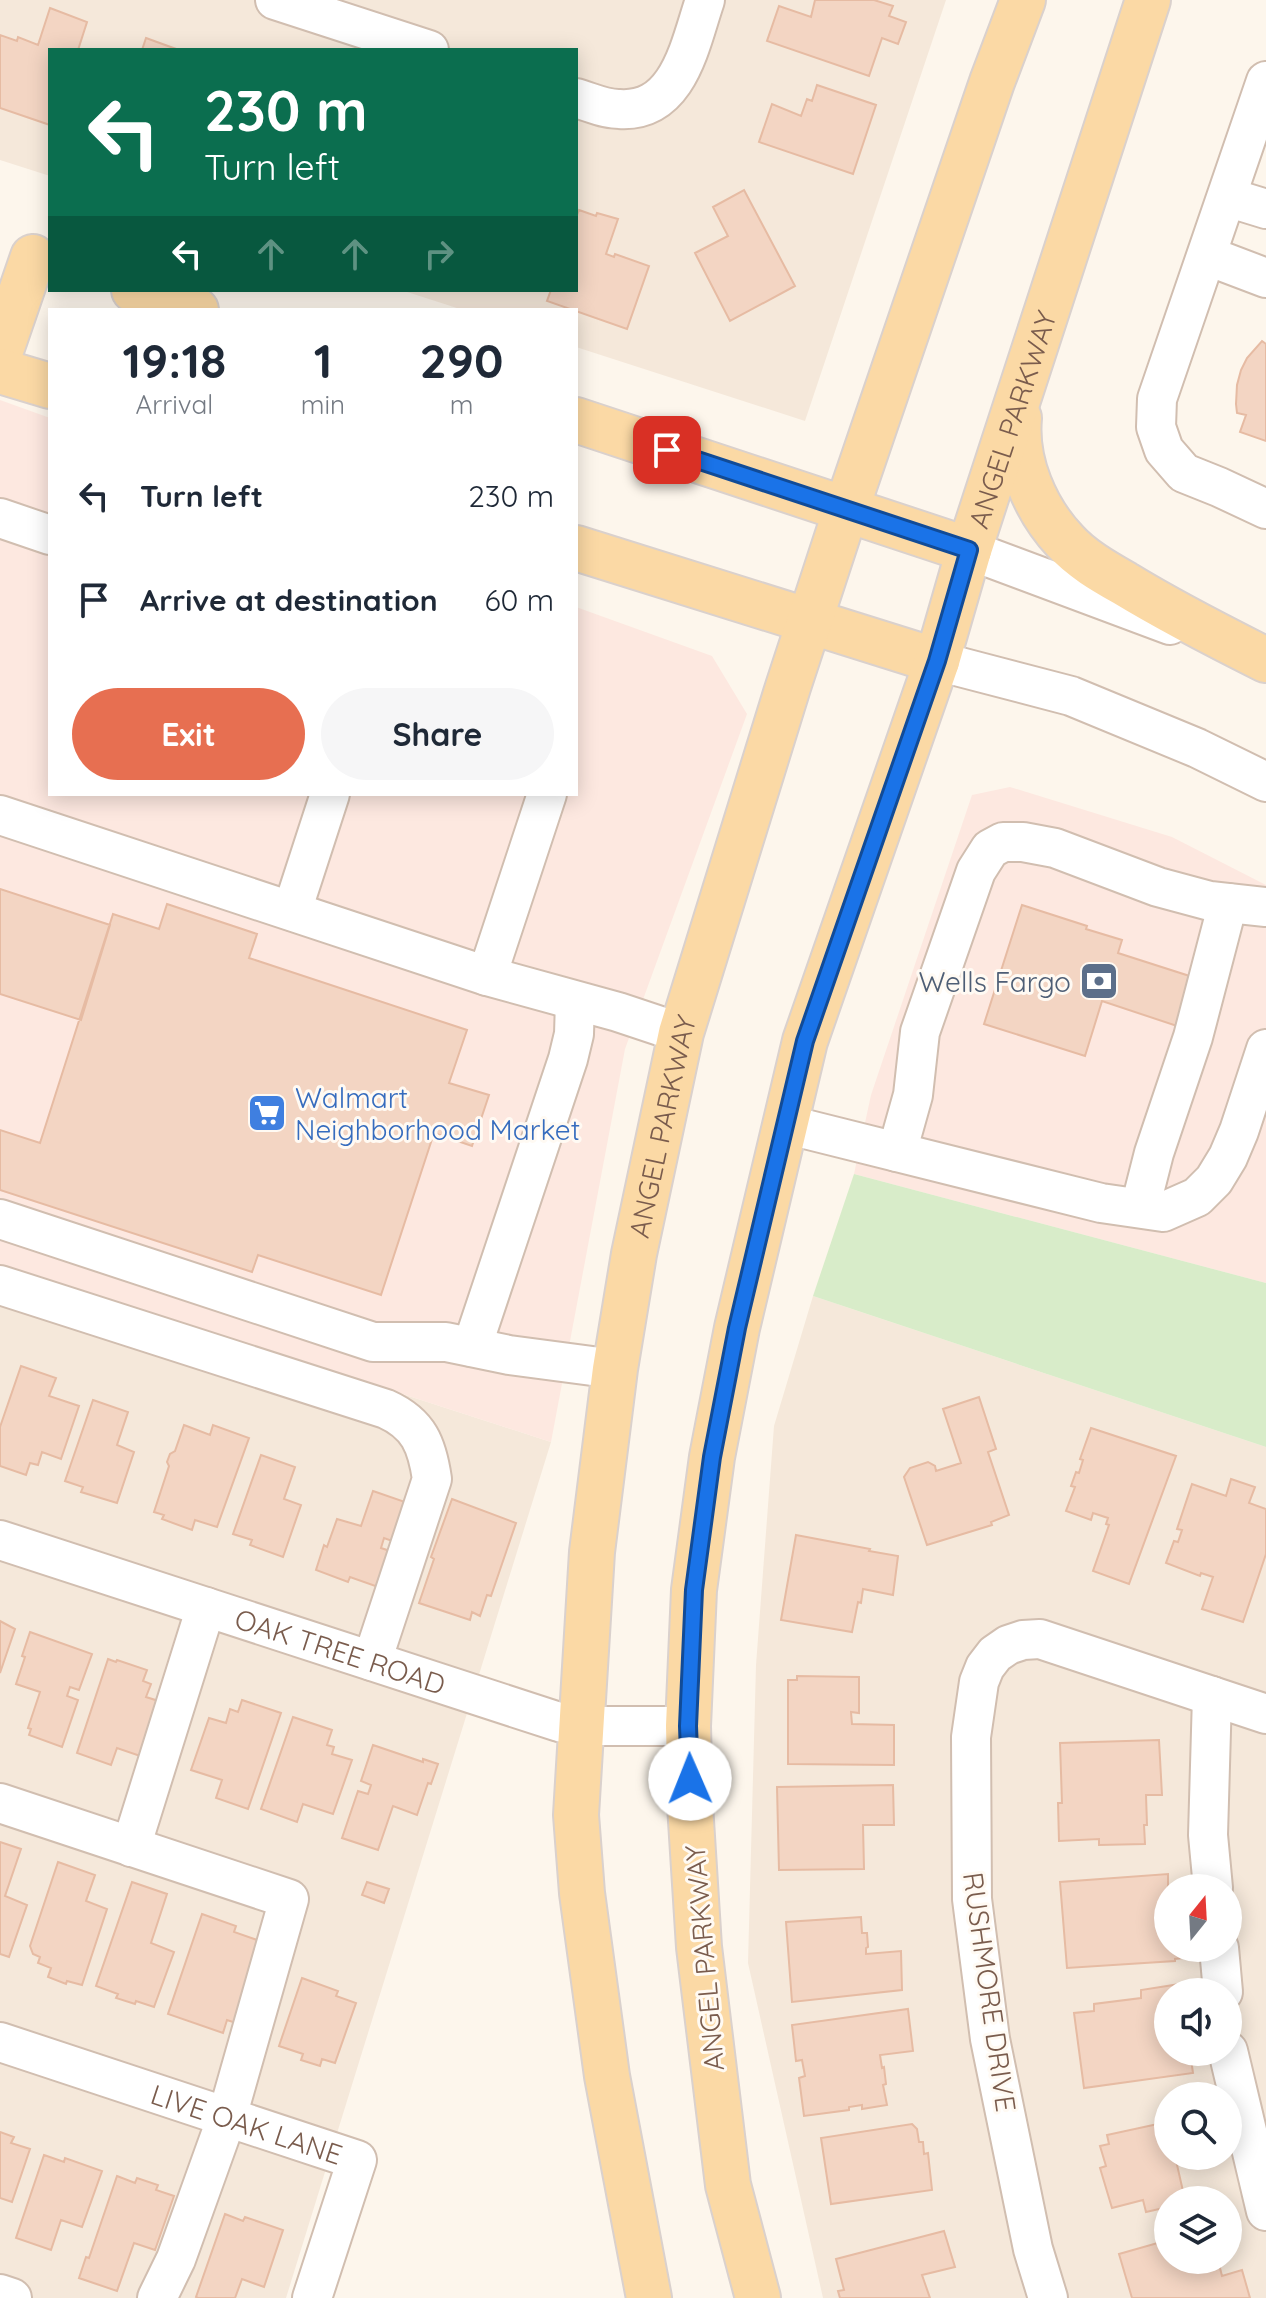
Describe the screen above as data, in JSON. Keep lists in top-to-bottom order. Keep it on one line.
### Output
{"streets":{"main road":["ANGEL PARKWAY"],"street":["OAK TREE ROAD","RUSHMORE DRIVE","LIVE OAK LANE"]},"crossings":[["ANGEL PARKWAY","OAK TREE ROAD"]],"places":{"bank":["Wells Fargo"],"supermarket":["Walmart Neighborhood Market"]},"north":"top","page":{"turn":["230 m","Turn left"],"eta":["19:18","Arrival","1","min","290","m"],"list":[{"name":"Turn left","value":"230 m"},{"name":"Arrive at destination","value":"60 m"}],"buttons":["Exit","Share"]}}
